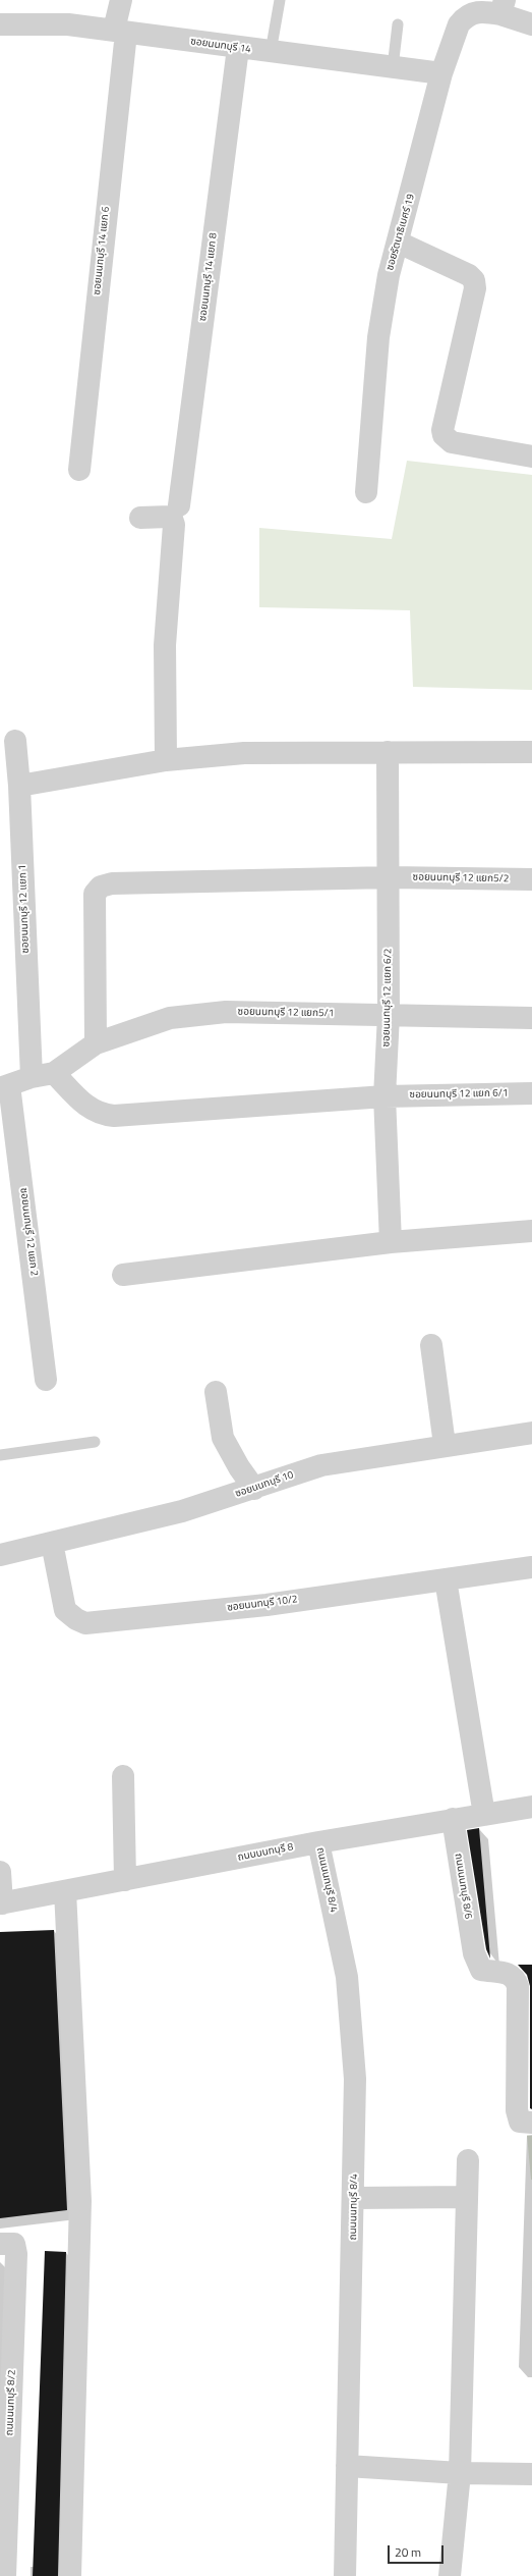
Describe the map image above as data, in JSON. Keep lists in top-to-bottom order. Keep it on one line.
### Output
{"streets":{"street":["ซอยนนทบุรี 14","ซอยรัตนาธิเบศร์ 19","ซอยนนทบุรี 14 แยก 6","ซอยนนทบุรี 14 แยก 8","ซอยนนทบุรี 12 แยก5/2","ซอยนนทบุรี 12 แยก 1","ซอยนนทบุรี 12 แยก 6/2","ซอยนนทบุรี 12 แยก5/1","ซอยนนทบุรี 12 แยก 6/1","ซอยนนทบุรี 12 แยก 2","ซอยนนทบุรี 10","ซอยนนทบุรี 10/2","ถนนนนทบุรี 8","ถนนนนทบุรี 8/4","ถนนนนทบุรี 8/6","ถนนนนทบุรี 8/2"]},"crossings":[["ซอยนนทบุรี 14","ซอยรัตนาธิเบศร์ 19"],["ซอยนนทบุรี 14","ซอยนนทบุรี 14 แยก 6"],["ซอยนนทบุรี 14","ซอยนนทบุรี 14 แยก 8"],["ซอยนนทบุรี 12 แยก5/2","ซอยนนทบุรี 12 แยก 6/2"],["ซอยนนทบุรี 12 แยก5/2","ซอยนนทบุรี 12 แยก5/1"],["ซอยนนทบุรี 12 แยก 6/2","ซอยนนทบุรี 12 แยก5/1"],["ซอยนนทบุรี 12 แยก 6/2","ซอยนนทบุรี 12 แยก 6/1"],["ซอยนนทบุรี 12 แยก5/1","ซอยนนทบุรี 12 แยก 6/1"],["ซอยนนทบุรี 10","ซอยนนทบุรี 10/2"],["ถนนนนทบุรี 8","ถนนนนทบุรี 8/4"],["ถนนนนทบุรี 8","ถนนนนทบุรี 8/6"]],"scale_bar":"20 m"}
